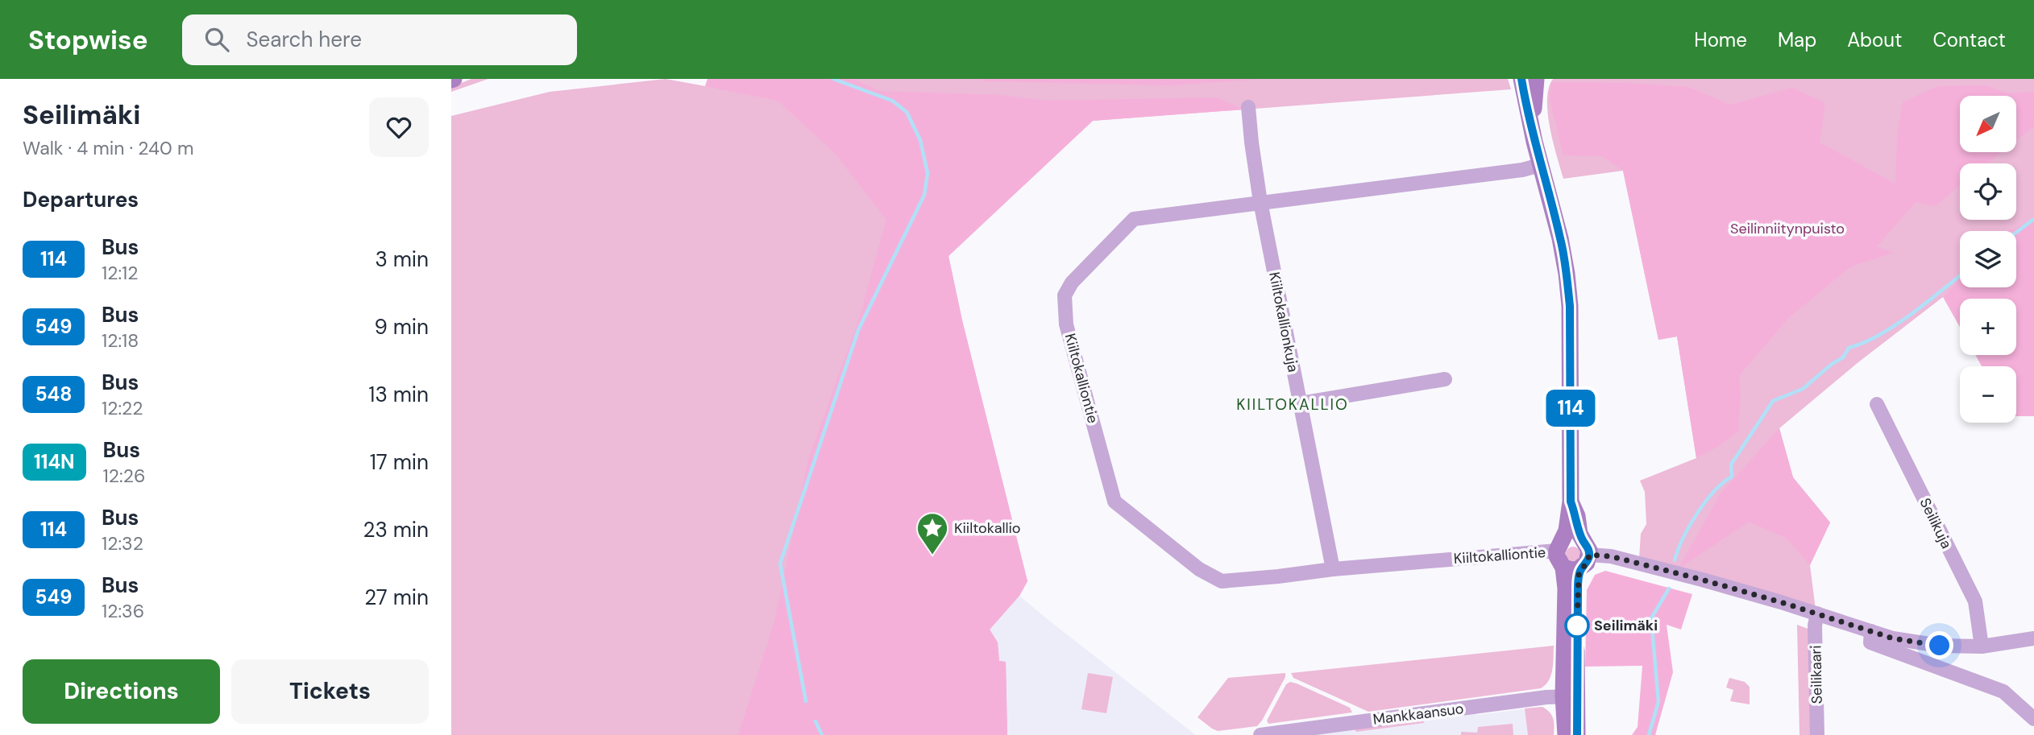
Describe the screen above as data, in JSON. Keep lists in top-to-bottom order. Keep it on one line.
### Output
{"streets":{"street":["Kiiltokallionkuja","Kiiltokalliontie","Seilikuja","Seilikaari","Mankkaansuo"]},"crossings":[["Kiiltokallionkuja","Kiiltokalliontie"]],"districts":["KIILTOKALLIO"],"parks":["Seilinniitynpuisto"],"places":{"place":["Kiiltokallio"],"other":["Seilimäki"]},"lines":["bus line 114"],"north":"bottom left","page":{"header":"Stopwise","search":"Search here","nav":["Home","Map","About","Contact"],"heading":[["Seilimäki","Walk · 4 min · 240 m"],"Departures"],"on_map":"114","map_buttons":["+","−"],"list":[{"mark":"114","name":"Bus","note":"12:12","value":"3 min"},{"mark":"549","name":"Bus","note":"12:18","value":"9 min"},{"mark":"548","name":"Bus","note":"12:22","value":"13 min"},{"mark":"114N","name":"Bus","note":"12:26","value":"17 min"},{"mark":"114","name":"Bus","note":"12:32","value":"23 min"},{"mark":"549","name":"Bus","note":"12:36","value":"27 min"}],"buttons":["Directions","Tickets"]}}
